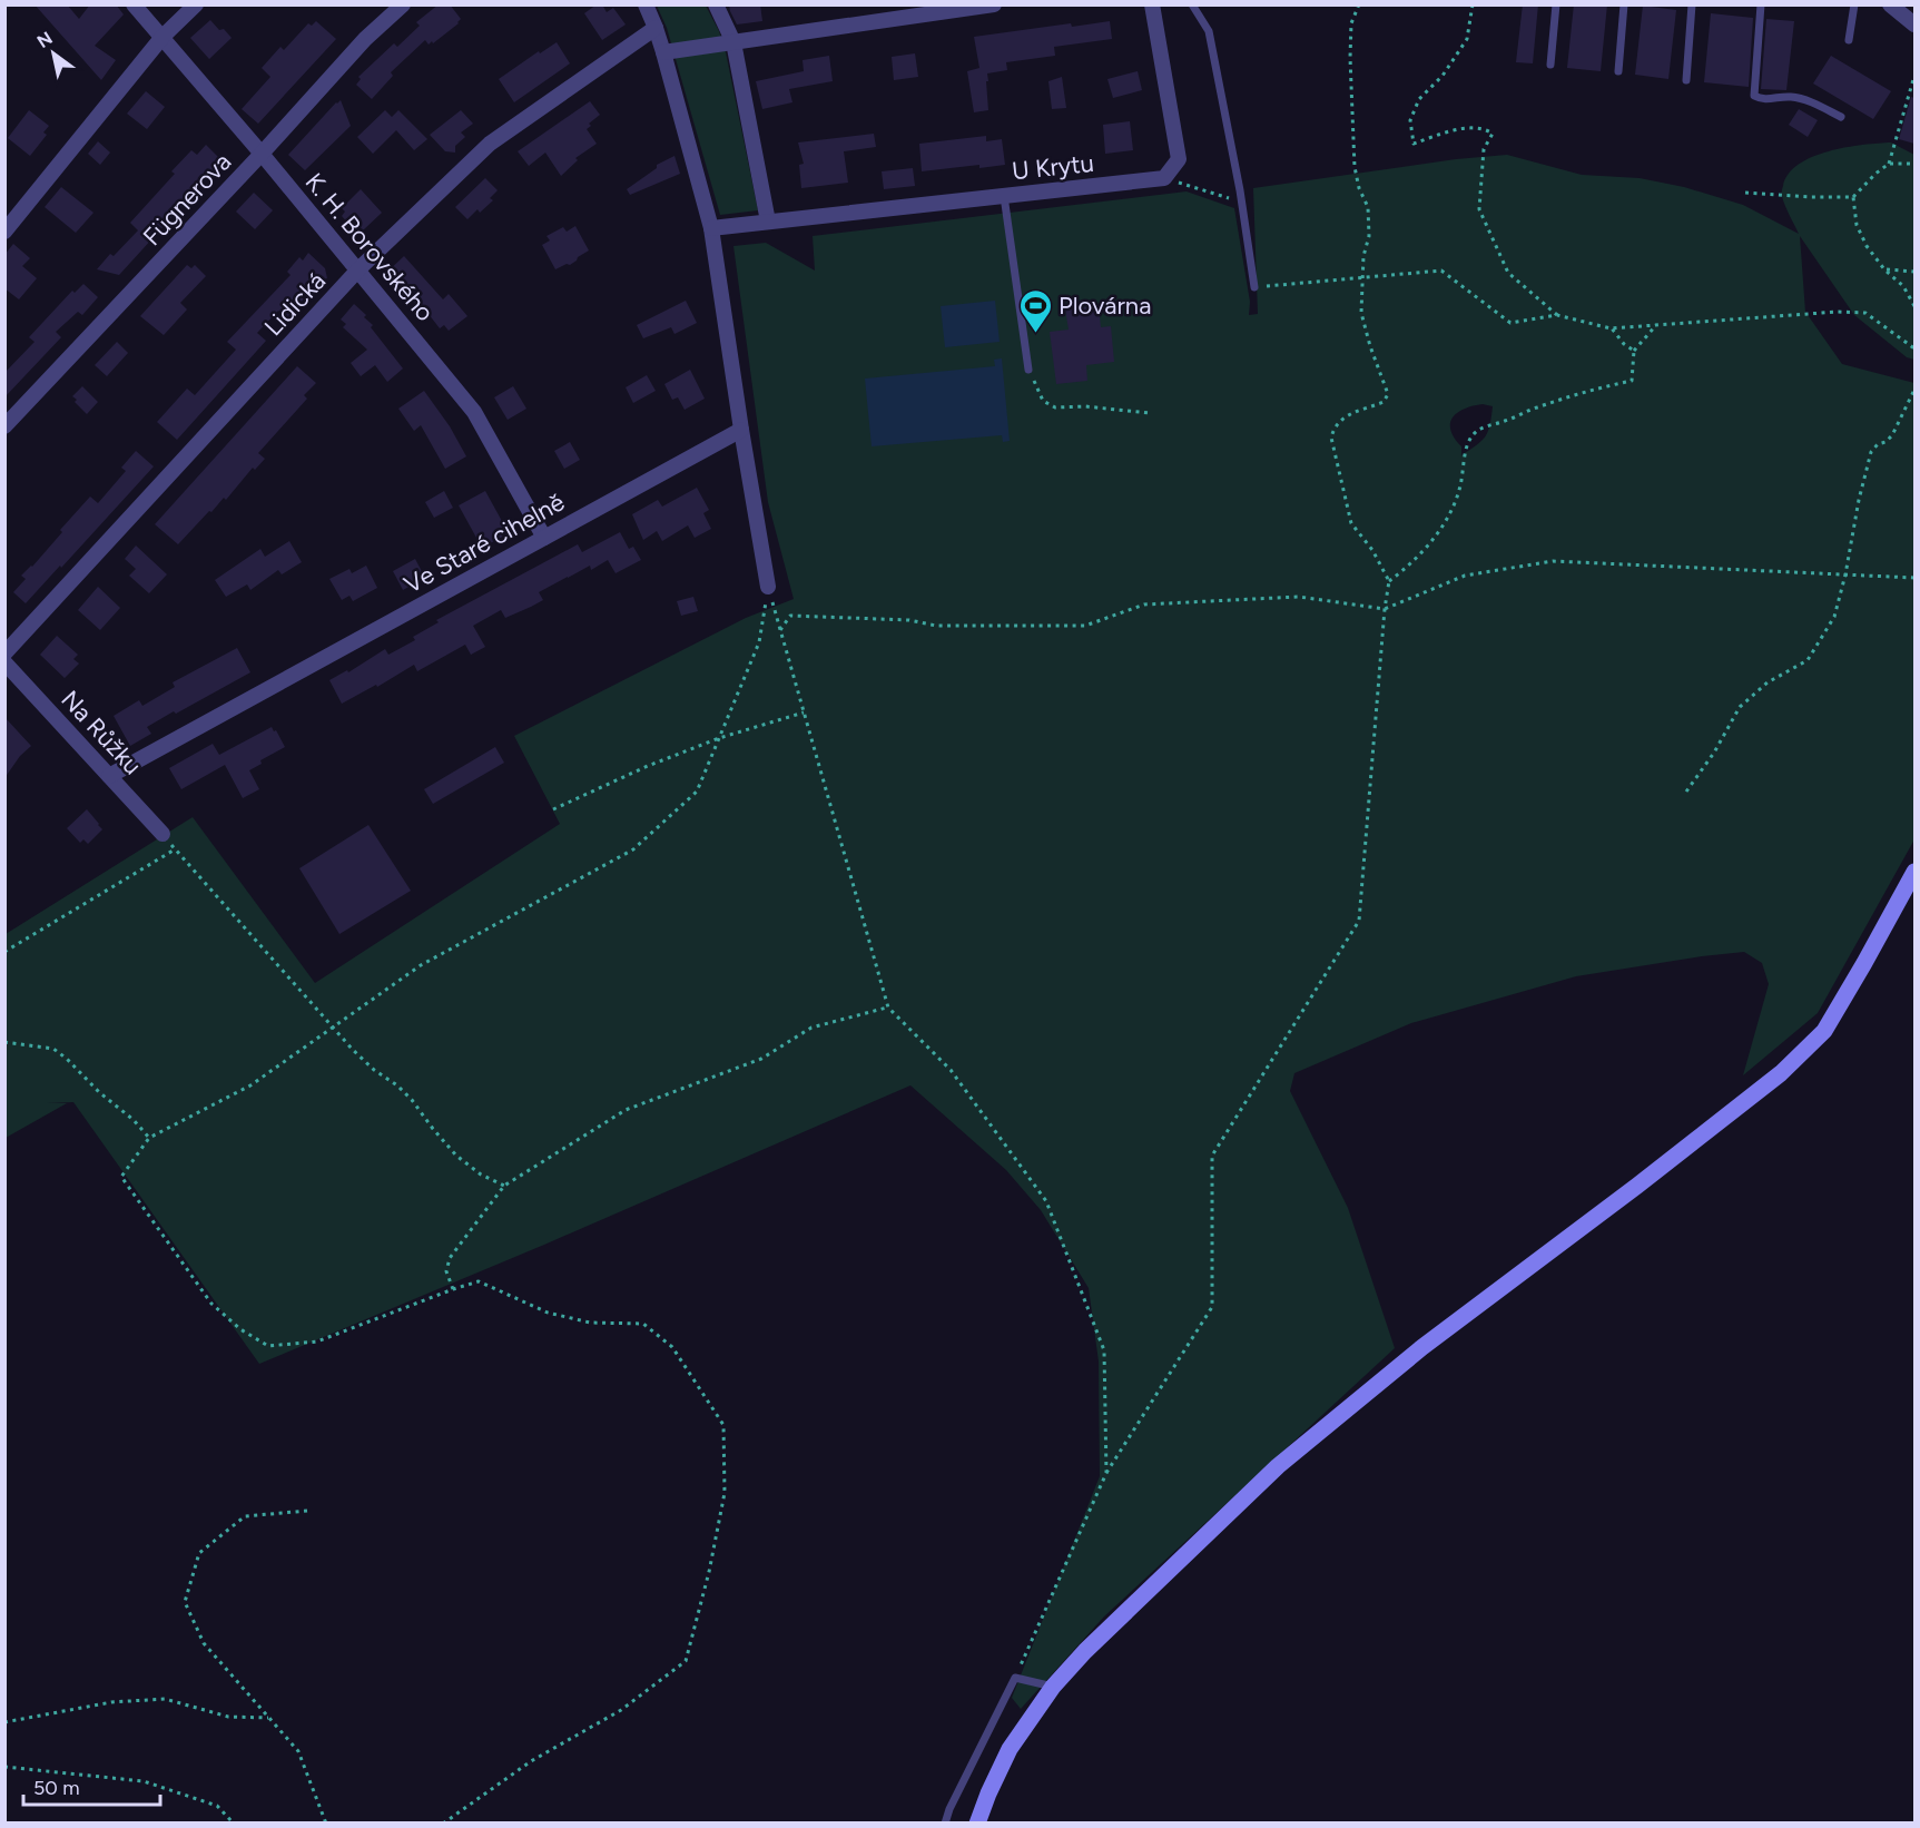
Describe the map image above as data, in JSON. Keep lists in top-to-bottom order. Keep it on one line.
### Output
{"streets":{"street":["U Krytu","Fügnerova","K. H. Borovského","Lidická","Ve Staré cihelně","Na Růžku"]},"crossings":[["Fügnerova","K. H. Borovského"],["K. H. Borovského","Lidická"],["K. H. Borovského","Ve Staré cihelně"],["Ve Staré cihelně","Na Růžku"]],"places":{"sports":["Plovárna"]},"scale_bar":"50 m","north":"top left"}
